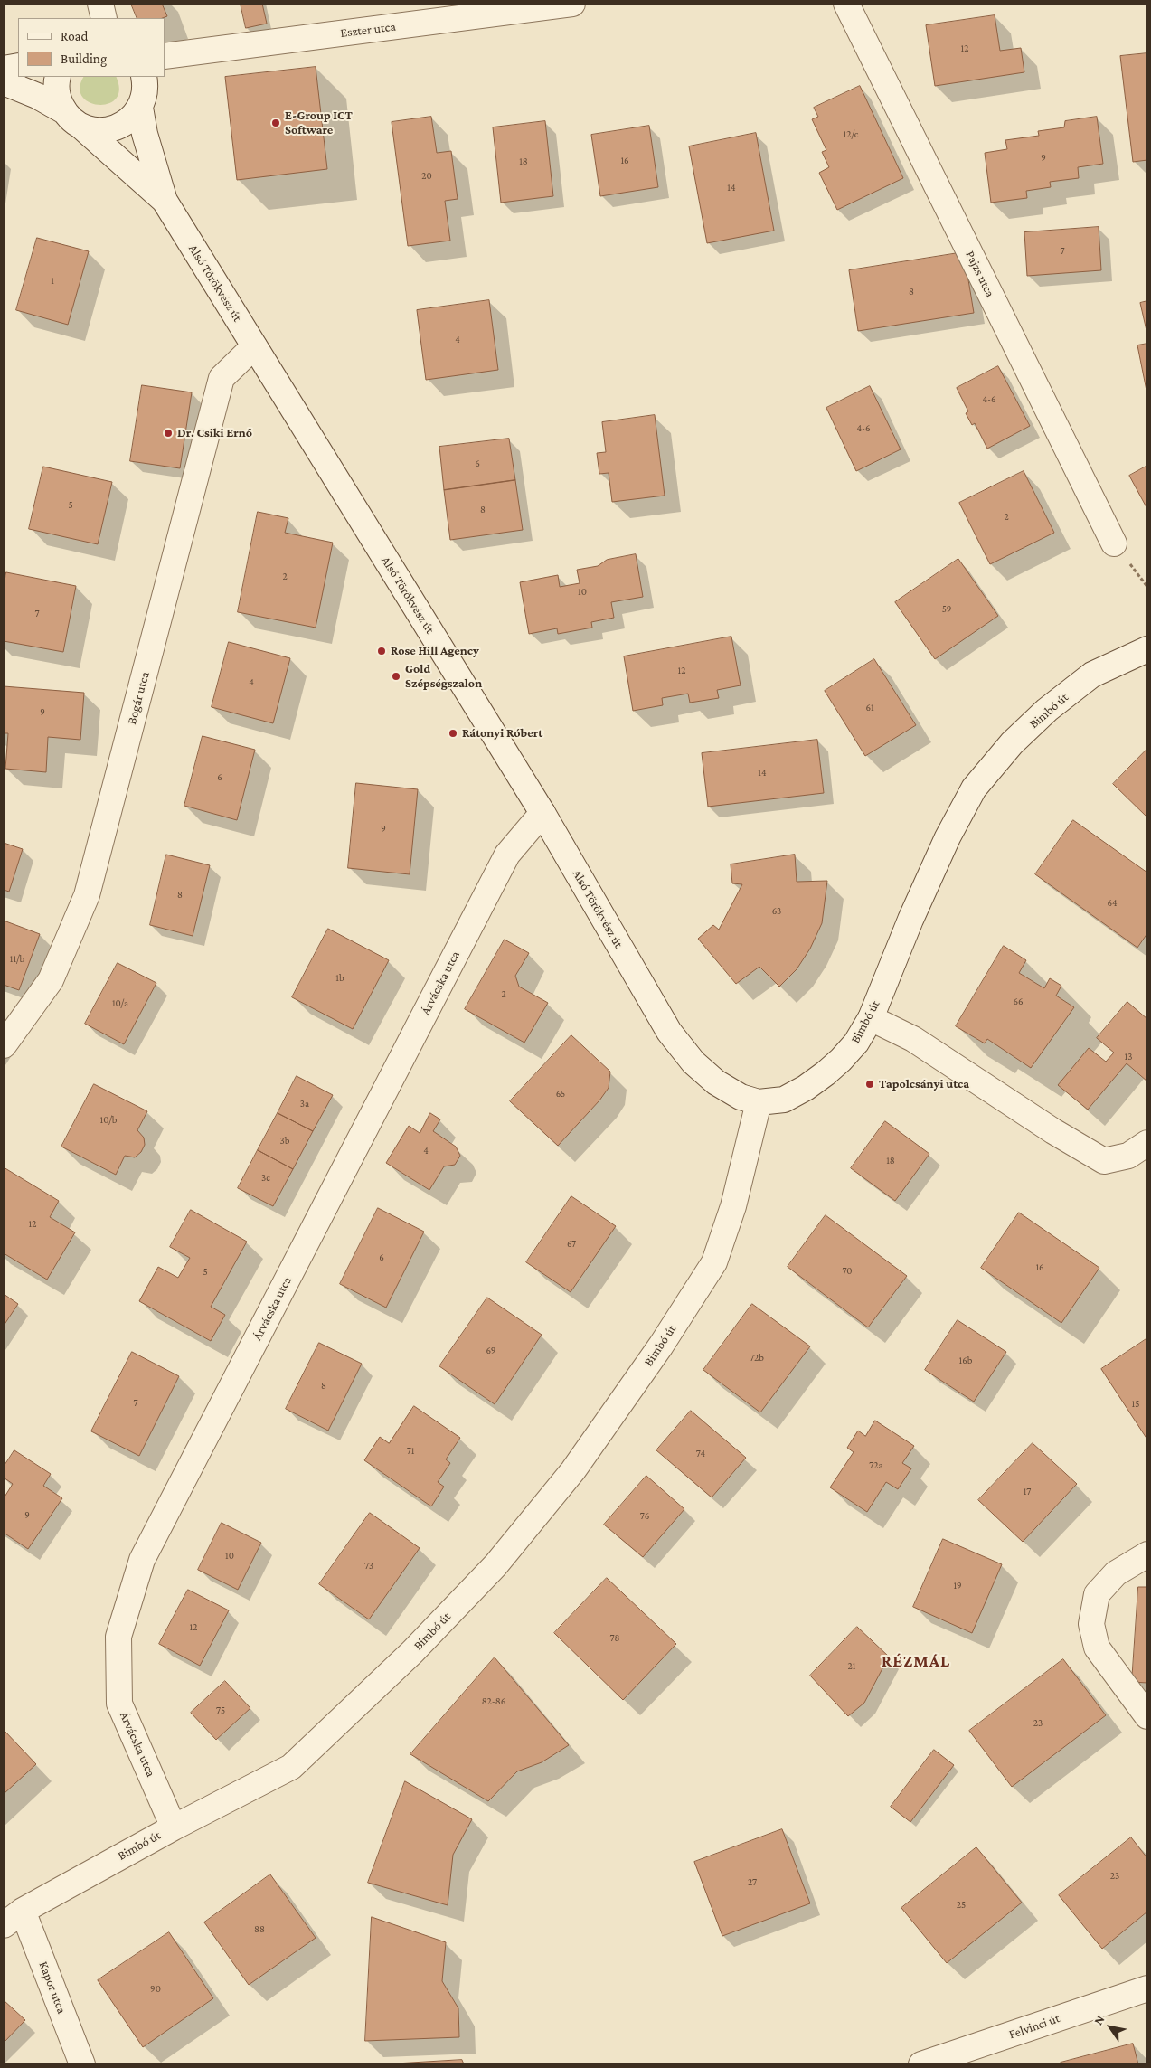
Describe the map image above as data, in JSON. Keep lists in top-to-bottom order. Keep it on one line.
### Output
{"streets":{"street":["Eszter utca","Pajzs utca","Alsó Törökvész út","Bogár utca","Bimbó út","Árvácska utca","Kapor utca","Felvinci út"]},"crossings":[["Alsó Törökvész út","Bogár utca"],["Alsó Törökvész út","Bimbó út"],["Alsó Törökvész út","Árvácska utca"],["Bimbó út","Árvácska utca"],["Bimbó út","Kapor utca"]],"districts":["RÉZMÁL"],"places":["E-Group ICT Software","Dr. Csiki Ernő","Rose Hill Agency","Gold Szépségszalon","Rátonyi Róbert","Tapolcsányi utca"],"house_numbers":["12","12/c","9","16","18","20","14","7","1","8","4","4-6","4-6","6","5","8","2","2","10","59","7","12","4","61","9","14","6","9","8","64","63","11/b","1b","2","66","10/a","13","65","3a","10/b","3b","4","18","3c","12","67","6","16","70","5","69","72b","16b","8","7","15","71","74","72a","17","9","76","10","73","19","12","78","21","82-86","75","23","23","27","25","88","90"],"legend":["Road","Building"],"north":"top left"}
